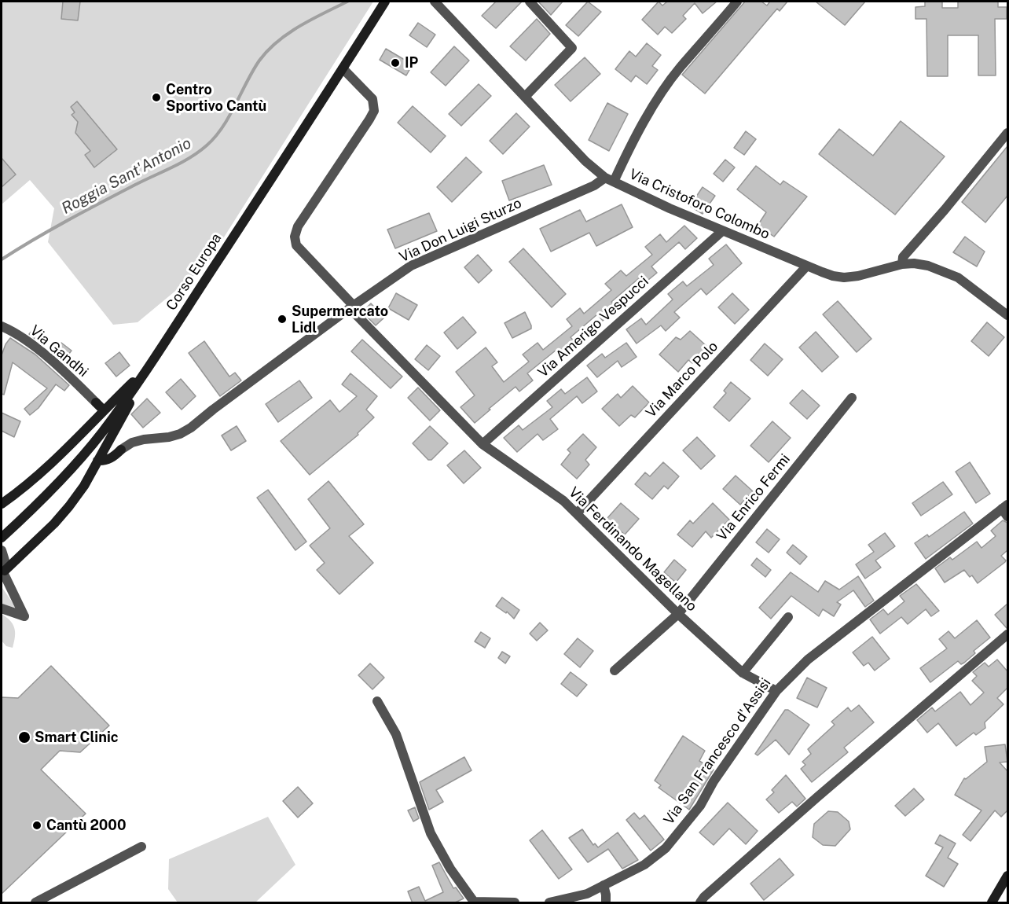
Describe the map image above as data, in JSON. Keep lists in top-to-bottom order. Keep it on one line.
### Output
{"streets":{"main road":["Corso Europa"],"street":["Via Cristoforo Colombo","Via Don Luigi Sturzo","Via Amerigo Vespucci","Via Gandhi","Via Marco Polo","Via Enrico Fermi","Via Ferdinando Magellano","Via San Francesco d'Assisi"]},"crossings":[["Via Cristoforo Colombo","Via Don Luigi Sturzo"],["Via Cristoforo Colombo","Via Amerigo Vespucci"],["Via Cristoforo Colombo","Via Marco Polo"],["Via Don Luigi Sturzo","Via Ferdinando Magellano"],["Corso Europa","Via Ferdinando Magellano"],["Via Amerigo Vespucci","Via Ferdinando Magellano"],["Via Marco Polo","Via Ferdinando Magellano"],["Via Enrico Fermi","Via Ferdinando Magellano"],["Via Ferdinando Magellano","Via San Francesco d'Assisi"]],"water":["Roggia Sant'Antonio"],"places":["IP","Centro Sportivo Cantù","Supermercato Lidl","Smart Clinic","Cantù 2000"]}
